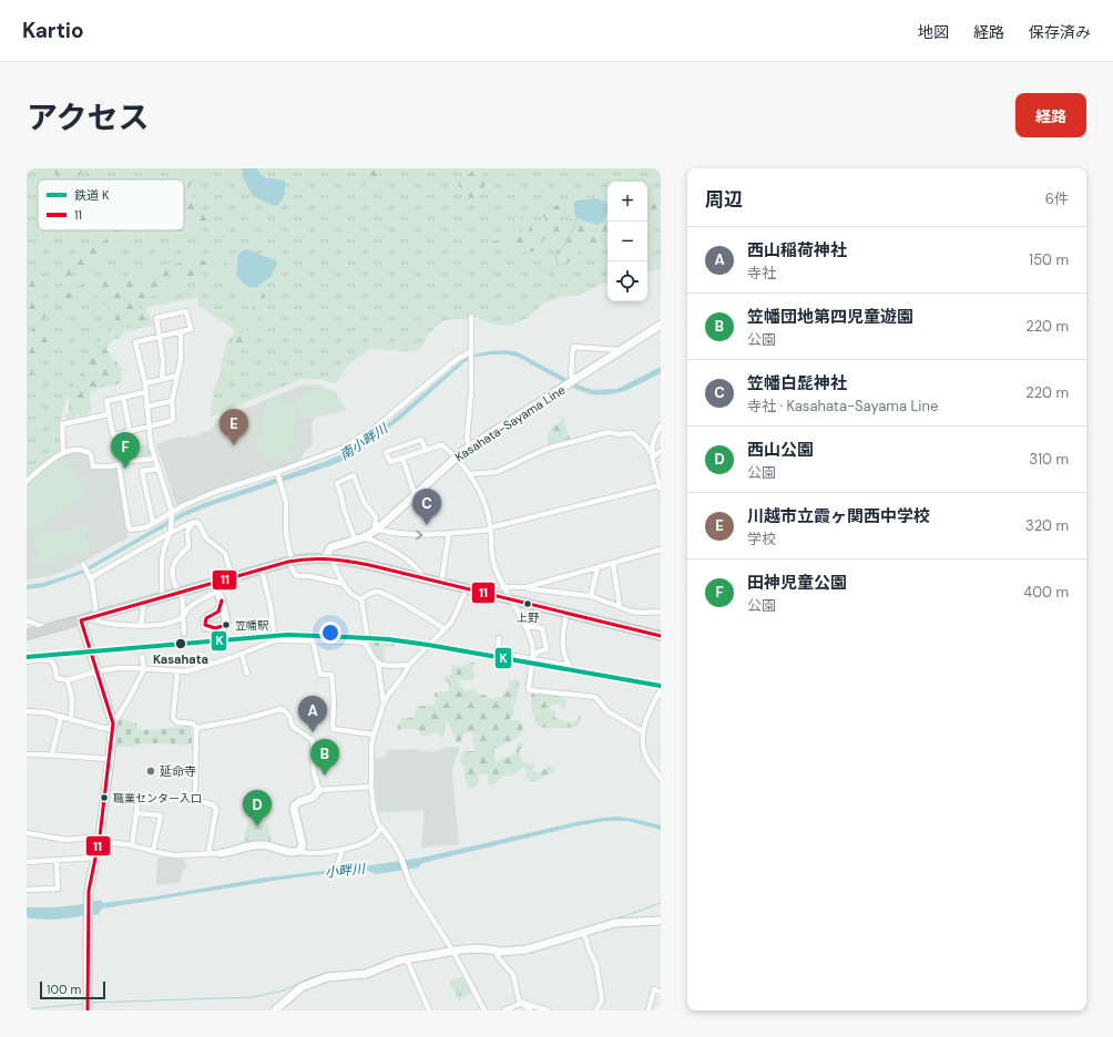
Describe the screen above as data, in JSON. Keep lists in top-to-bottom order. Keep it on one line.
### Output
{"streets":{"street":["Kasahata-Sayama Line"]},"water":["南小畔川","小畔川"],"places":["上野","笠幡駅","Kasahata","延命寺","職業センター入口"],"lines":["transit line 11","rail line K"],"legend":["鉄道 K","11"],"scale_bar":"100 m","page":{"header":"Kartio","nav":["地図","経路","保存済み"],"title":"アクセス","buttons":"経路","heading":["周辺","6件"],"map_buttons":["+","−"],"list":[{"mark":"A","name":"西山稲荷神社","note":"寺社","value":"150 m"},{"mark":"B","name":"笠幡団地第四児童遊園","note":"公園","value":"220 m"},{"mark":"C","name":"笠幡白髭神社","note":"寺社 · Kasahata-Sayama Line","value":"220 m"},{"mark":"D","name":"西山公園","note":"公園","value":"310 m"},{"mark":"E","name":"川越市立霞ヶ関西中学校","note":"学校","value":"320 m"},{"mark":"F","name":"田神児童公園","note":"公園","value":"400 m"}],"pins":["E","F","C","A","B","D"],"scale":"100 m"}}
